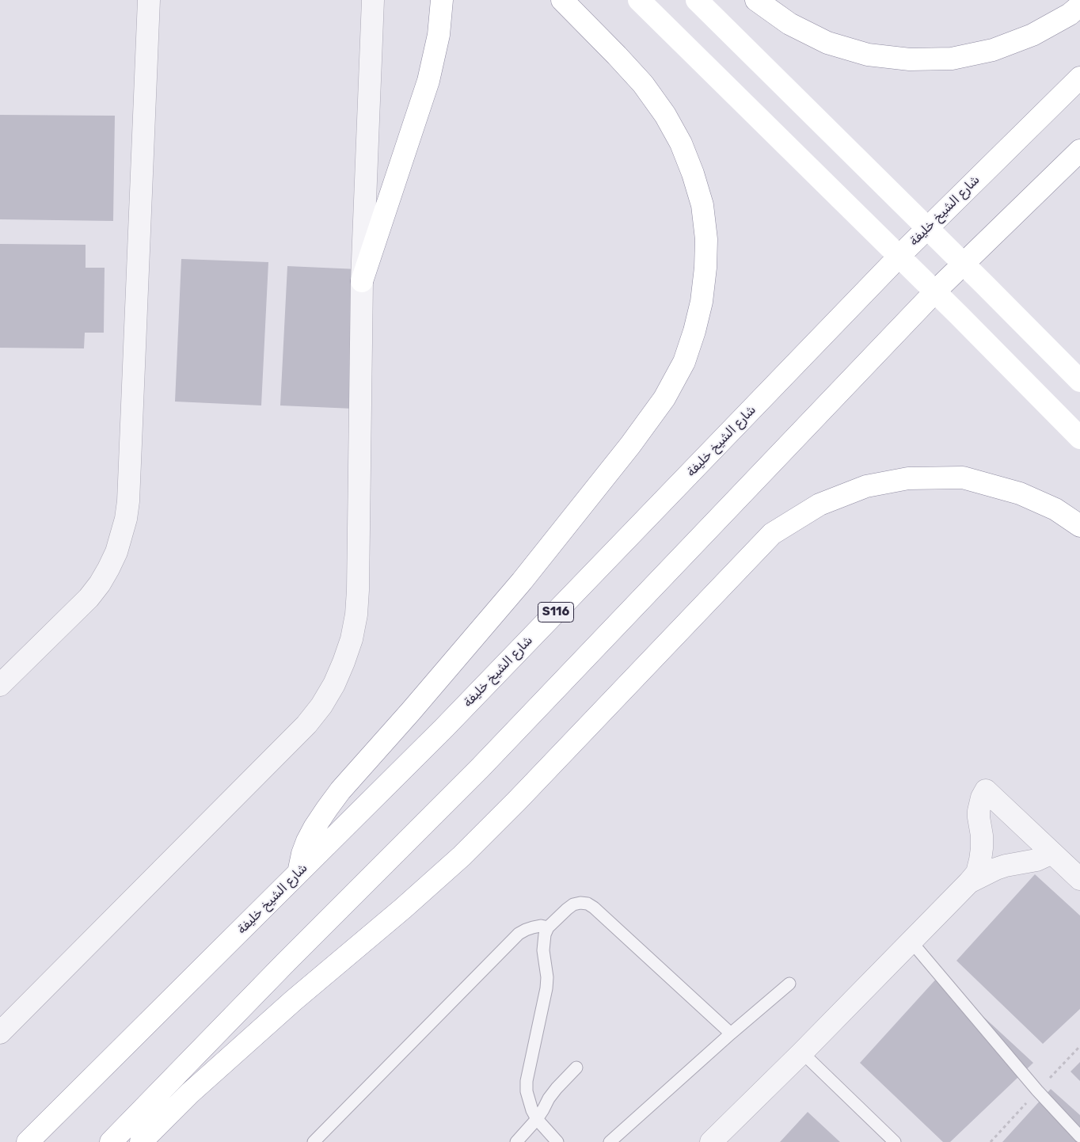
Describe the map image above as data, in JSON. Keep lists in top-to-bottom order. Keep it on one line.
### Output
{"streets":{"main road":["شارع الشيخ خليفة","S116"]}}
